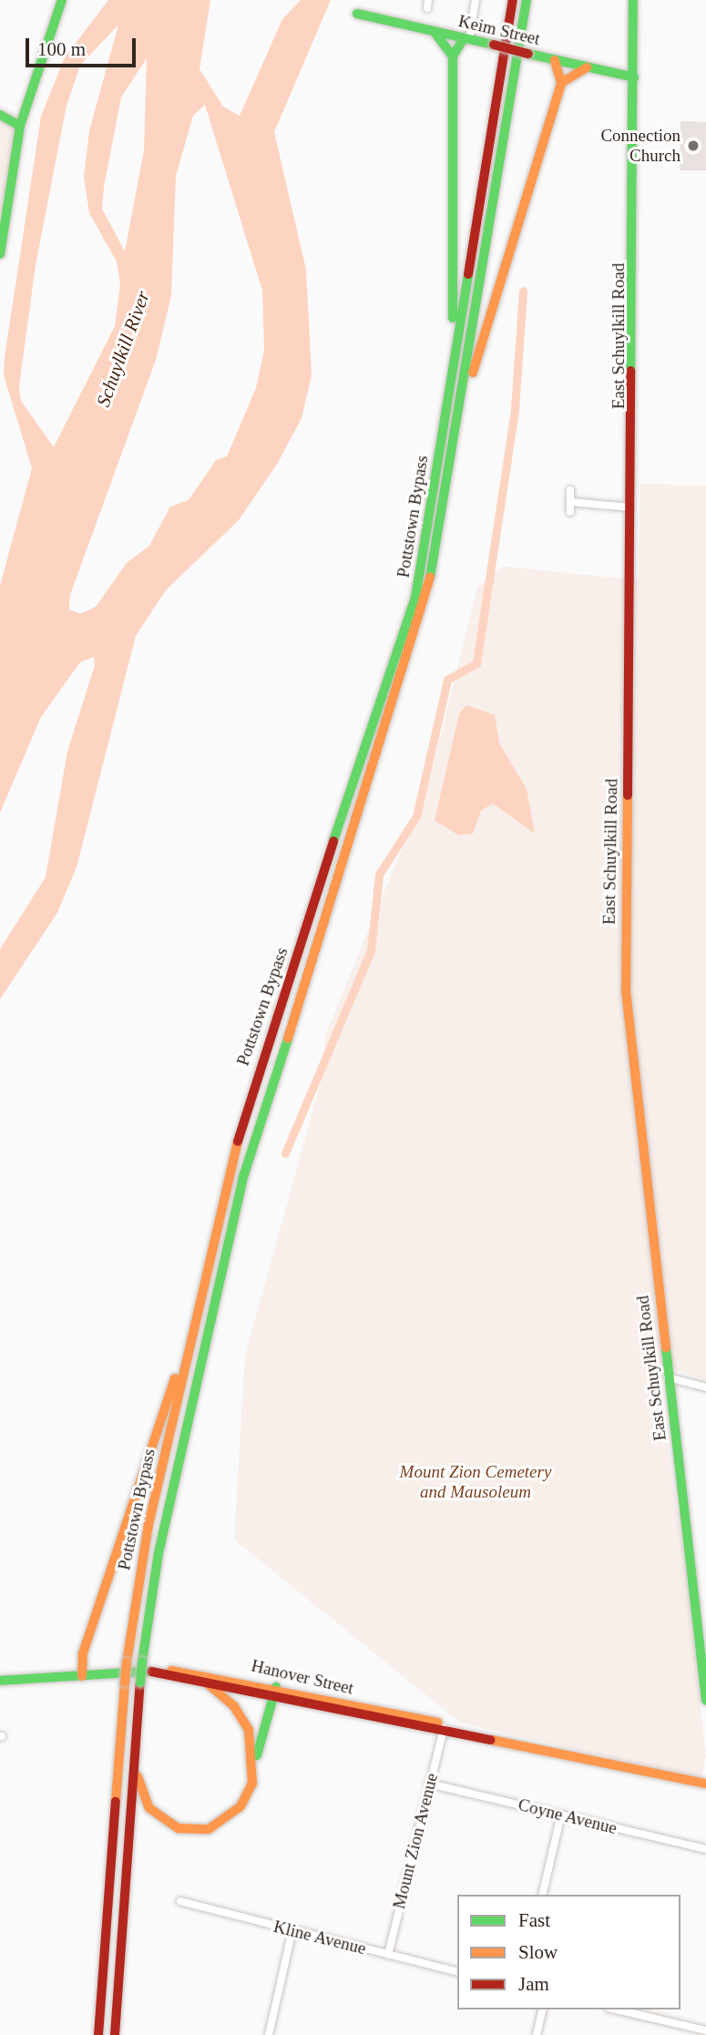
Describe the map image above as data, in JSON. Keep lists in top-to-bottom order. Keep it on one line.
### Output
{"streets":{"main road":["Keim Street","East Schuylkill Road","Pottstown Bypass","Hanover Street"],"street":["Coyne Avenue","Mount Zion Avenue","Kline Avenue"]},"crossings":[["Keim Street","East Schuylkill Road"],["Hanover Street","Mount Zion Avenue"],["Coyne Avenue","Mount Zion Avenue"],["Mount Zion Avenue","Kline Avenue"]],"water":["Schuylkill River"],"parks":["Mount Zion Cemetery and Mausoleum"],"places":["Connection Church"],"legend":["Fast","Slow","Jam"],"scale_bar":"100 m"}
